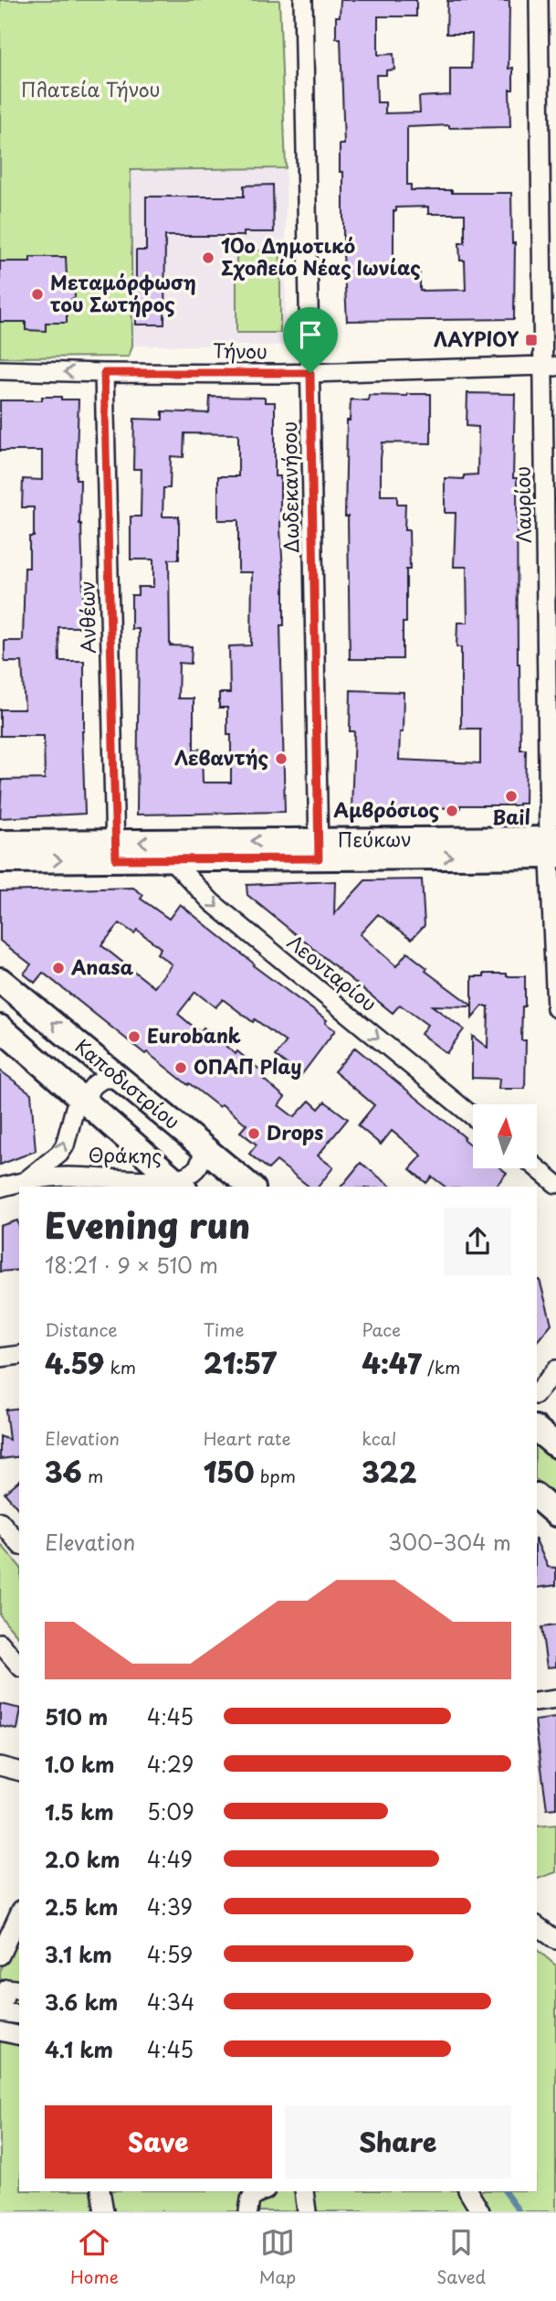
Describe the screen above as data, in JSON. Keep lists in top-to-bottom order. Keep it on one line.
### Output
{"streets":{"street":["Τήνου","Δωδεκανήσου","Λαυρίου","Ανθέων","Πεύκων","Λεονταρίου","Καποδιστρίου","Θράκης"]},"crossings":[["Τήνου","Δωδεκανήσου"],["Τήνου","Λαυρίου"],["Τήνου","Ανθέων"],["Δωδεκανήσου","Πεύκων"],["Λαυρίου","Πεύκων"],["Ανθέων","Πεύκων"],["Πεύκων","Λεονταρίου"],["Καποδιστρίου","Θράκης"]],"one_way":["Λεονταρίου"],"parks":["Πλατεία Τήνου"],"places":{"other":["10ο Δημοτικό Σχολείο Νέας Ιωνίας","Μεταμόρφωση του Σωτήρος","Λεβαντής","Bail","Αμβρόσιος","Anasa","Eurobank","ΟΠΑΠ Play","Drops"],"transit":["ΛΑΥΡΙΟΥ"]},"north":"top","page":{"heading":["Evening run","18:21 · 9 × 510 m"],"stats":[["Distance","4.59 km"],["Time","21:57"],["Pace","4:47 /km"],["Elevation","36 m"],["Heart rate","150 bpm"],["kcal","322"]],"chart":["Elevation","300–304 m"],"list":[{"name":"510 m","note":"4:45"},{"name":"1.0 km","note":"4:29"},{"name":"1.5 km","note":"5:09"},{"name":"2.0 km","note":"4:49"},{"name":"2.5 km","note":"4:39"},{"name":"3.1 km","note":"4:59"},{"name":"3.6 km","note":"4:34"},{"name":"4.1 km","note":"4:45"}],"buttons":["Save","Share"],"tabs":["Home","Map","Saved"]}}
